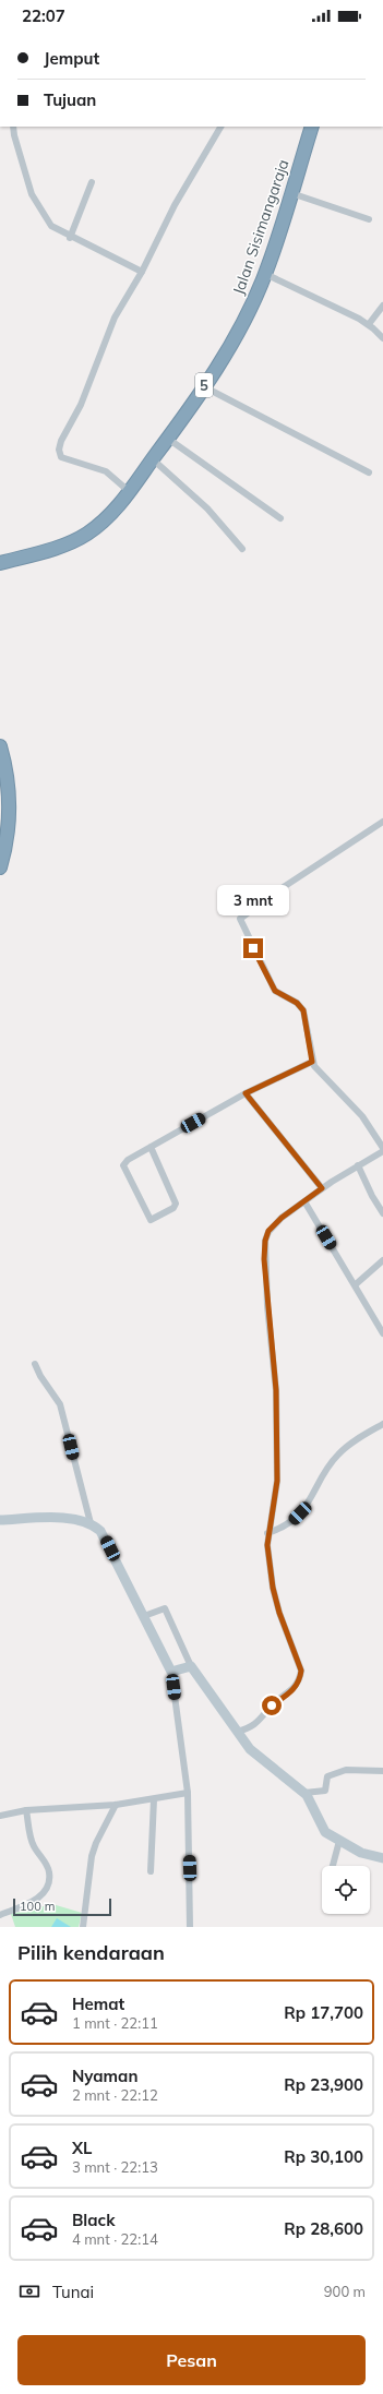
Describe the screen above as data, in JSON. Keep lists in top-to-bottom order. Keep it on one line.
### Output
{"streets":{"highway":["Jalan Sisimangaraja","5"]},"scale_bar":"100 m","page":{"status":"22:07","banner":["Jemput","Tujuan"],"bubble":"3 mnt","scale":"100 m","heading":"Pilih kendaraan","list":[{"name":"Hemat","note":"1 mnt · 22:11","value":"Rp 17,700"},{"name":"Nyaman","note":"2 mnt · 22:12","value":"Rp 23,900"},{"name":"XL","note":"3 mnt · 22:13","value":"Rp 30,100"},{"name":"Black","note":"4 mnt · 22:14","value":"Rp 28,600"}],"pay":["Tunai","900 m"],"buttons":"Pesan"}}
